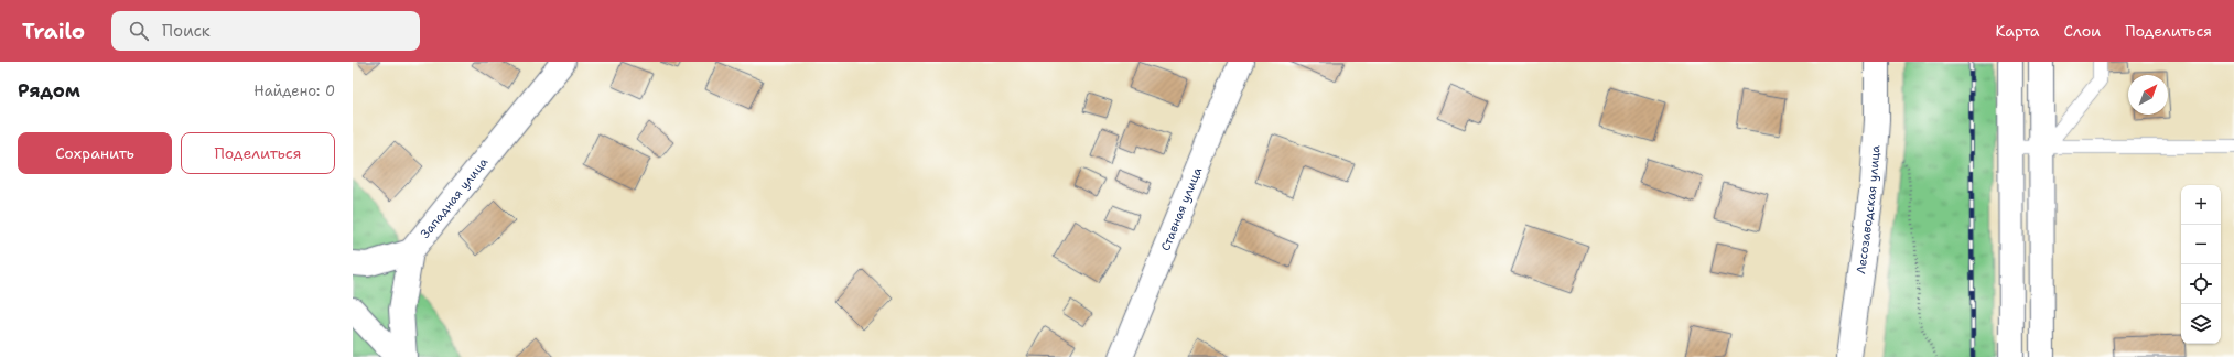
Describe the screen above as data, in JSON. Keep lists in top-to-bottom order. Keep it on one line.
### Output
{"streets":{"street":["Западная улица","Ставная улица","Лесозаводская улица"]},"north":"top right","page":{"header":"Trailo","search":"Поиск","nav":["Карта","Слои","Поделиться"],"heading":["Рядом","Найдено: 0"],"buttons":["Сохранить","Поделиться"],"map_buttons":["+","−"]}}
